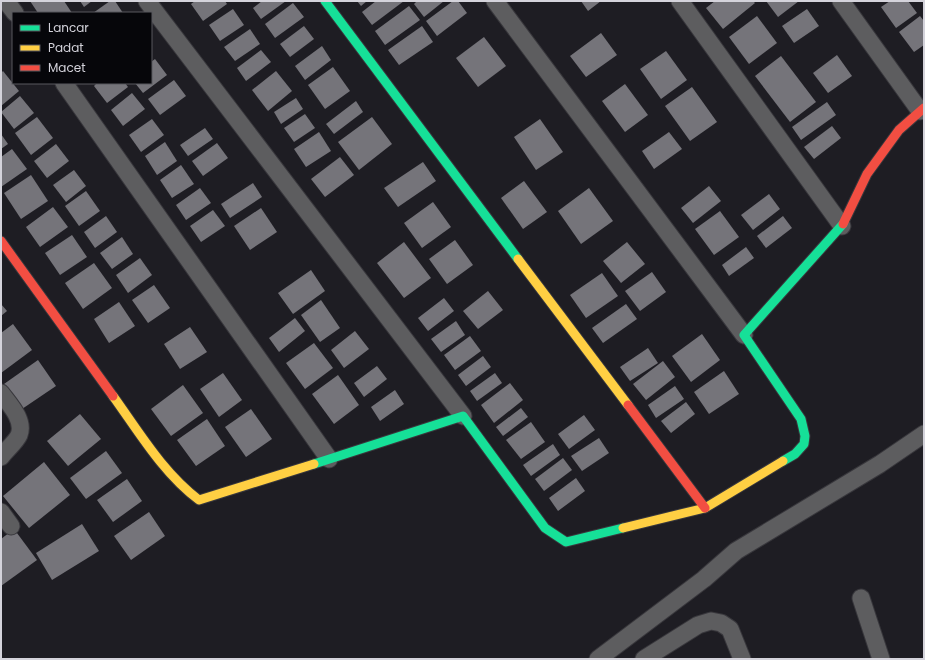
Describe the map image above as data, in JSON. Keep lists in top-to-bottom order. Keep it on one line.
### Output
{"legend":["Lancar","Padat","Macet"]}
